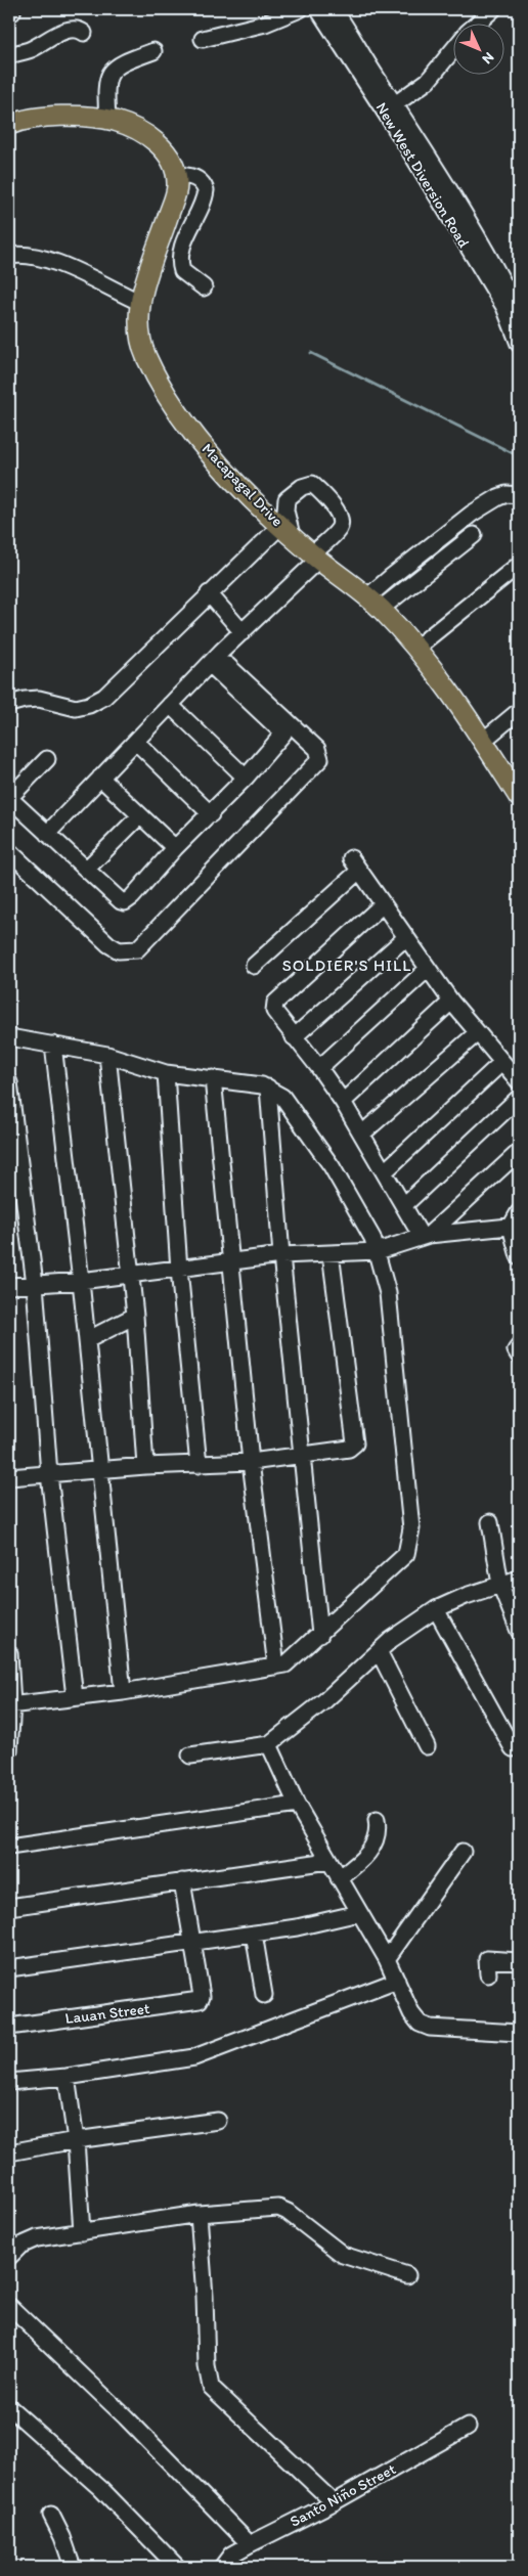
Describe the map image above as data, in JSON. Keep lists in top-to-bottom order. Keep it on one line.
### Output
{"streets":{"main road":["Macapagal Drive"],"street":["New West Diversion Road","Lauan Street","Santo Niño Street"]},"districts":["SOLDIER'S HILL"],"north":"bottom right"}
